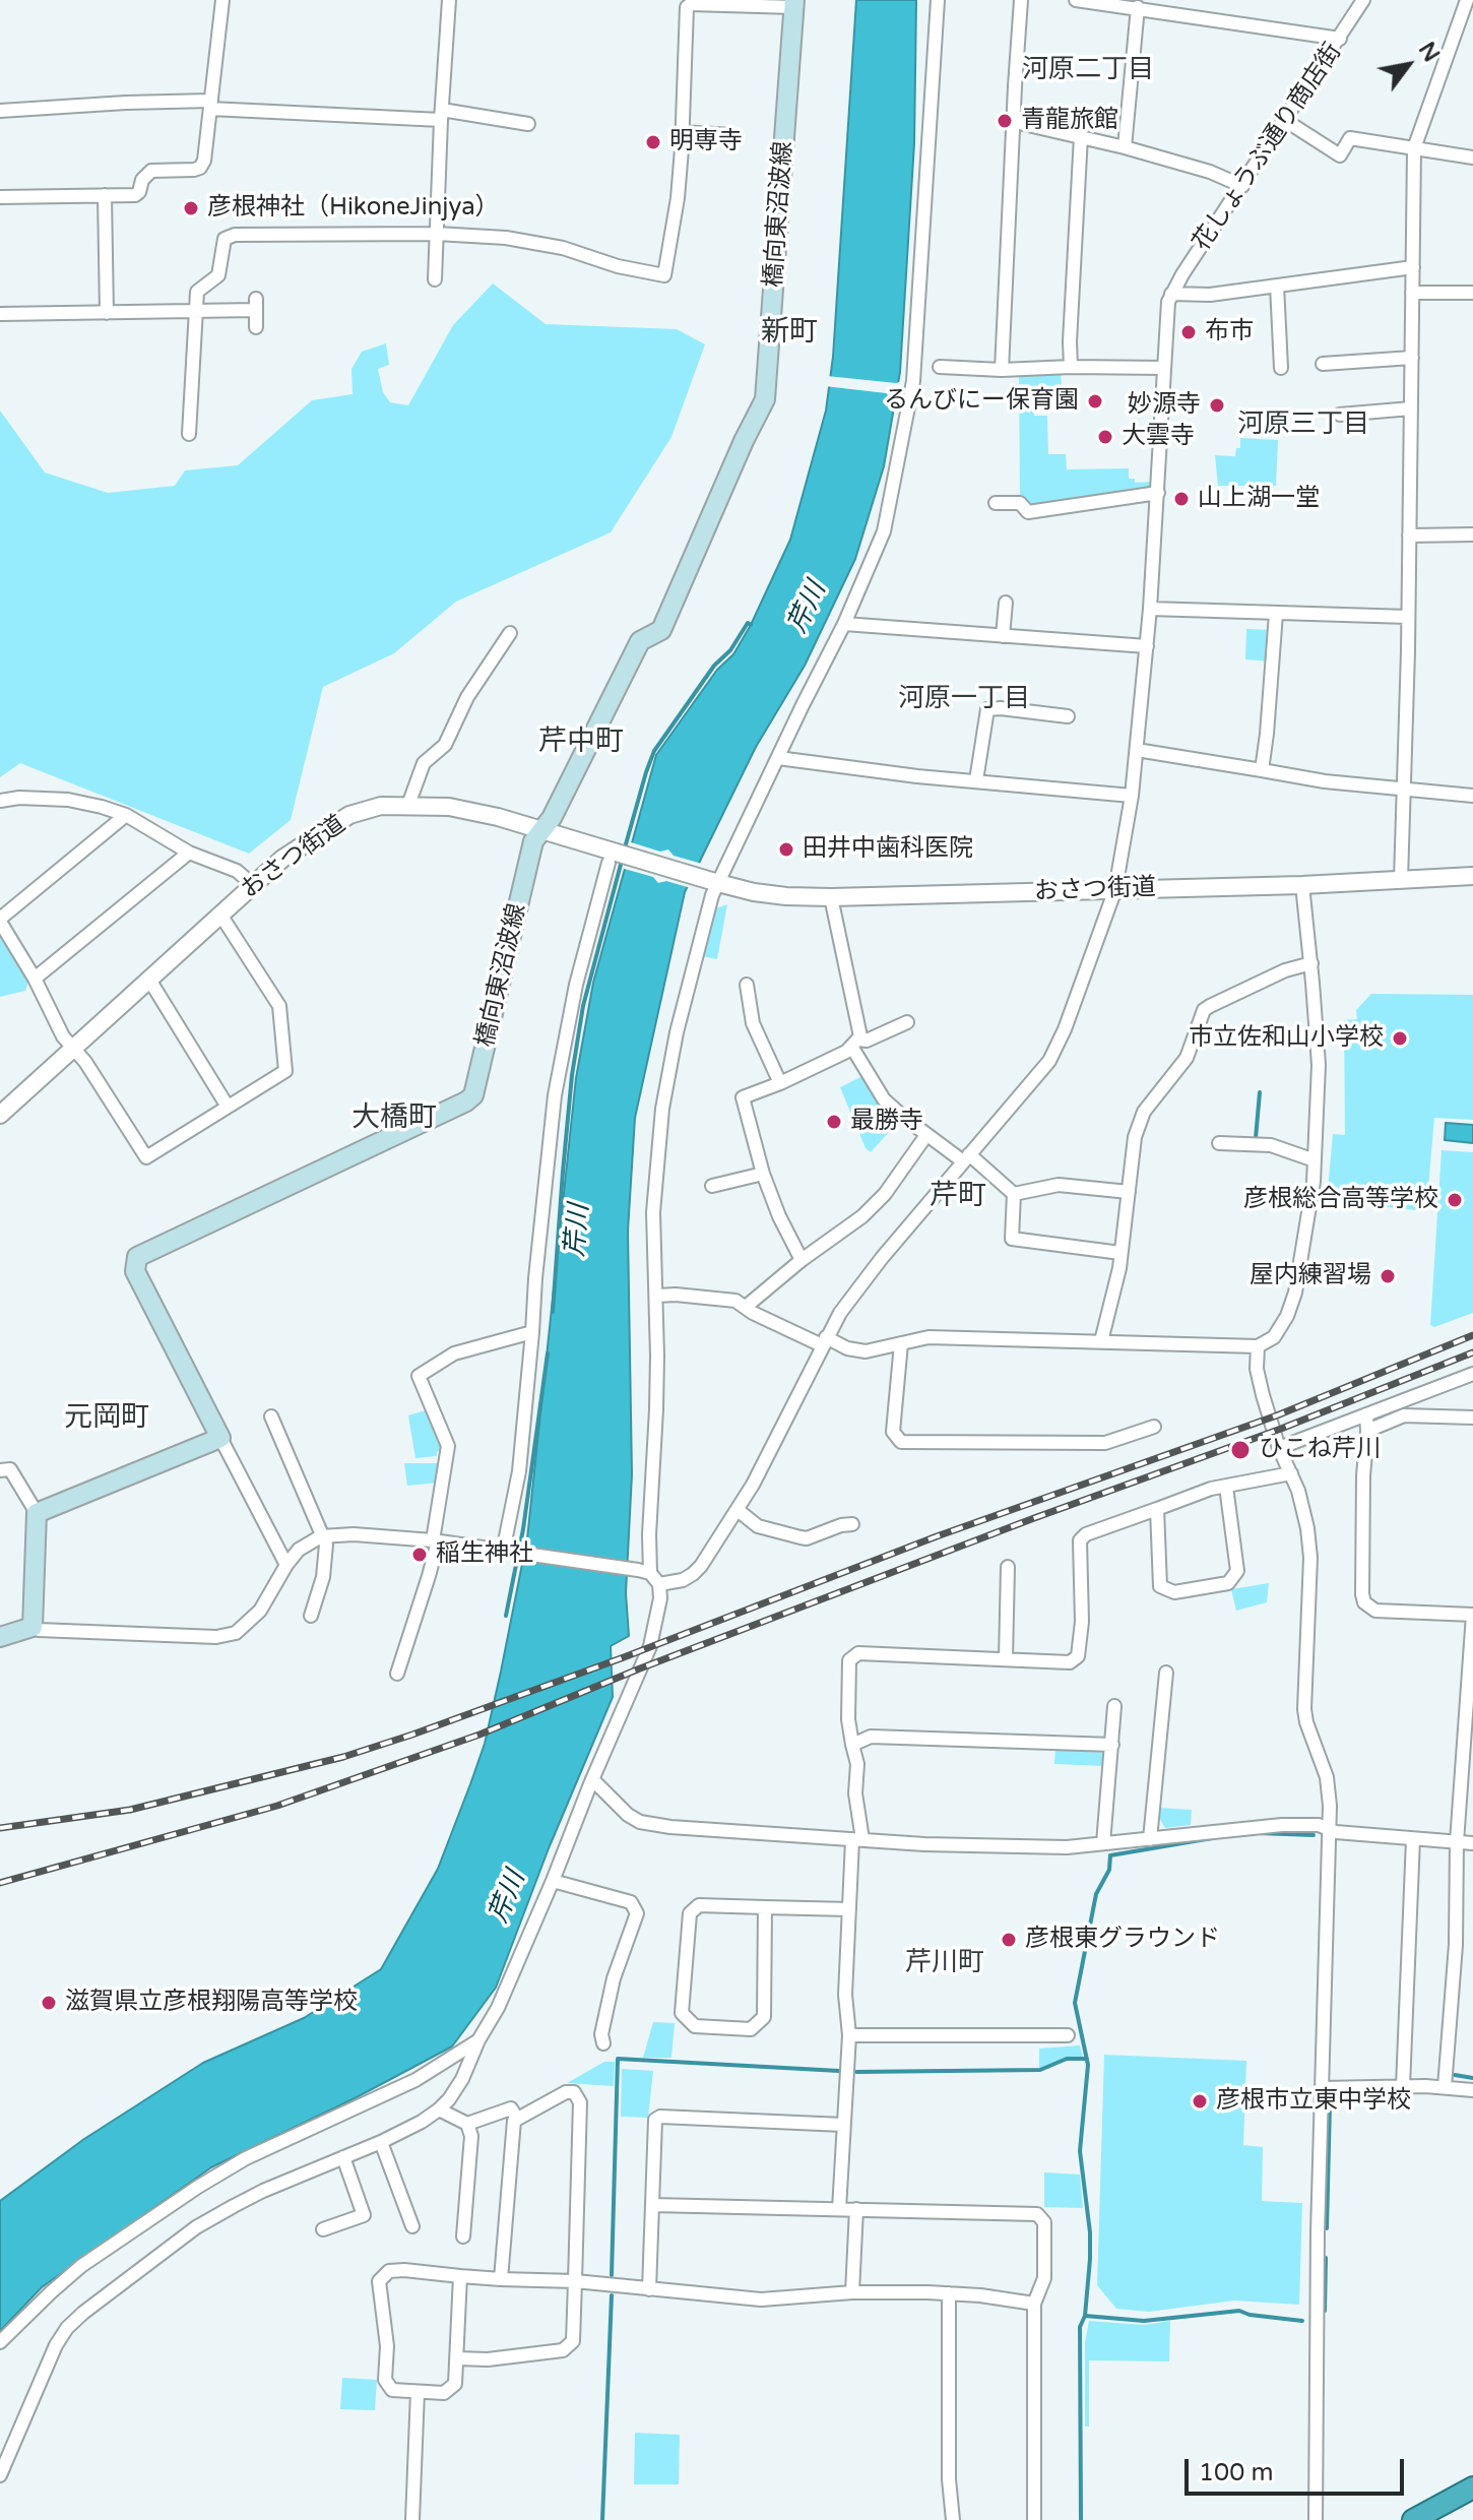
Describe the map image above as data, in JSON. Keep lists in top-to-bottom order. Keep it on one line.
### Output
{"streets":{"main road":["橋向東沼波線"],"street":["花しょうぶ通り商店街","おさつ街道"]},"crossings":[["橋向東沼波線","おさつ街道"]],"districts":["河原二丁目","新町","河原三丁目","河原一丁目","芹中町","大橋町","芹町","元岡町","芹川町"],"water":["芹川"],"places":["青龍旅館","明専寺","彦根神社（HikoneJinjya）","布市","るんびにー保育園","妙源寺","大雲寺","山上湖一堂","田井中歯科医院","市立佐和山小学校","最勝寺","彦根総合高等学校","屋内練習場","ひこね芹川","稲生神社","彦根東グラウンド","滋賀県立彦根翔陽高等学校","彦根市立東中学校"],"scale_bar":"100 m","north":"top right"}
